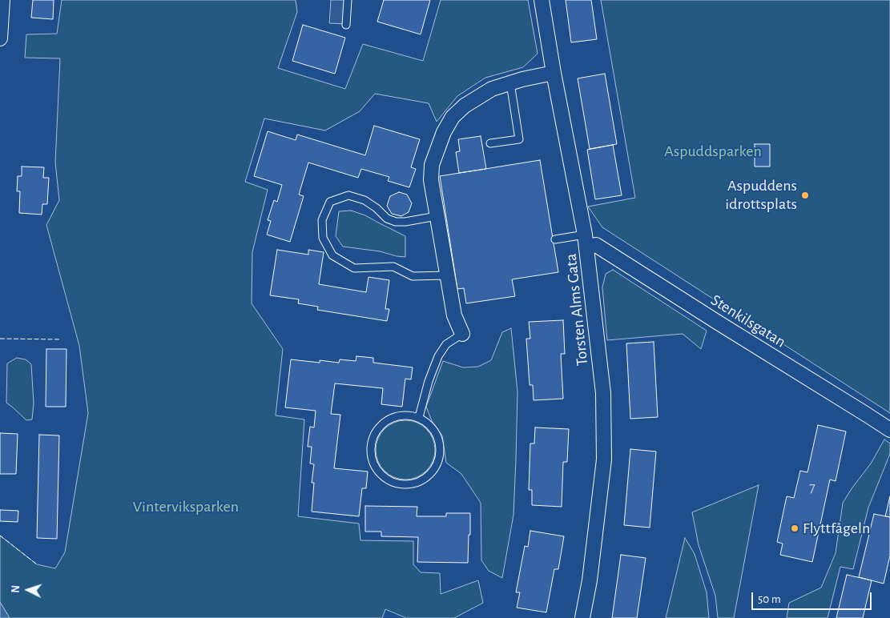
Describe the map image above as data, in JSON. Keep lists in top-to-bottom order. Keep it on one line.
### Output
{"streets":{"street":["Torsten Alms Gata","Stenkilsgatan"]},"crossings":[["Torsten Alms Gata","Stenkilsgatan"]],"parks":["Aspuddsparken","Vinterviksparken"],"places":["Aspuddens idrottsplats","Flyttfågeln"],"house_numbers":["7"],"scale_bar":"50 m","north":"left"}
